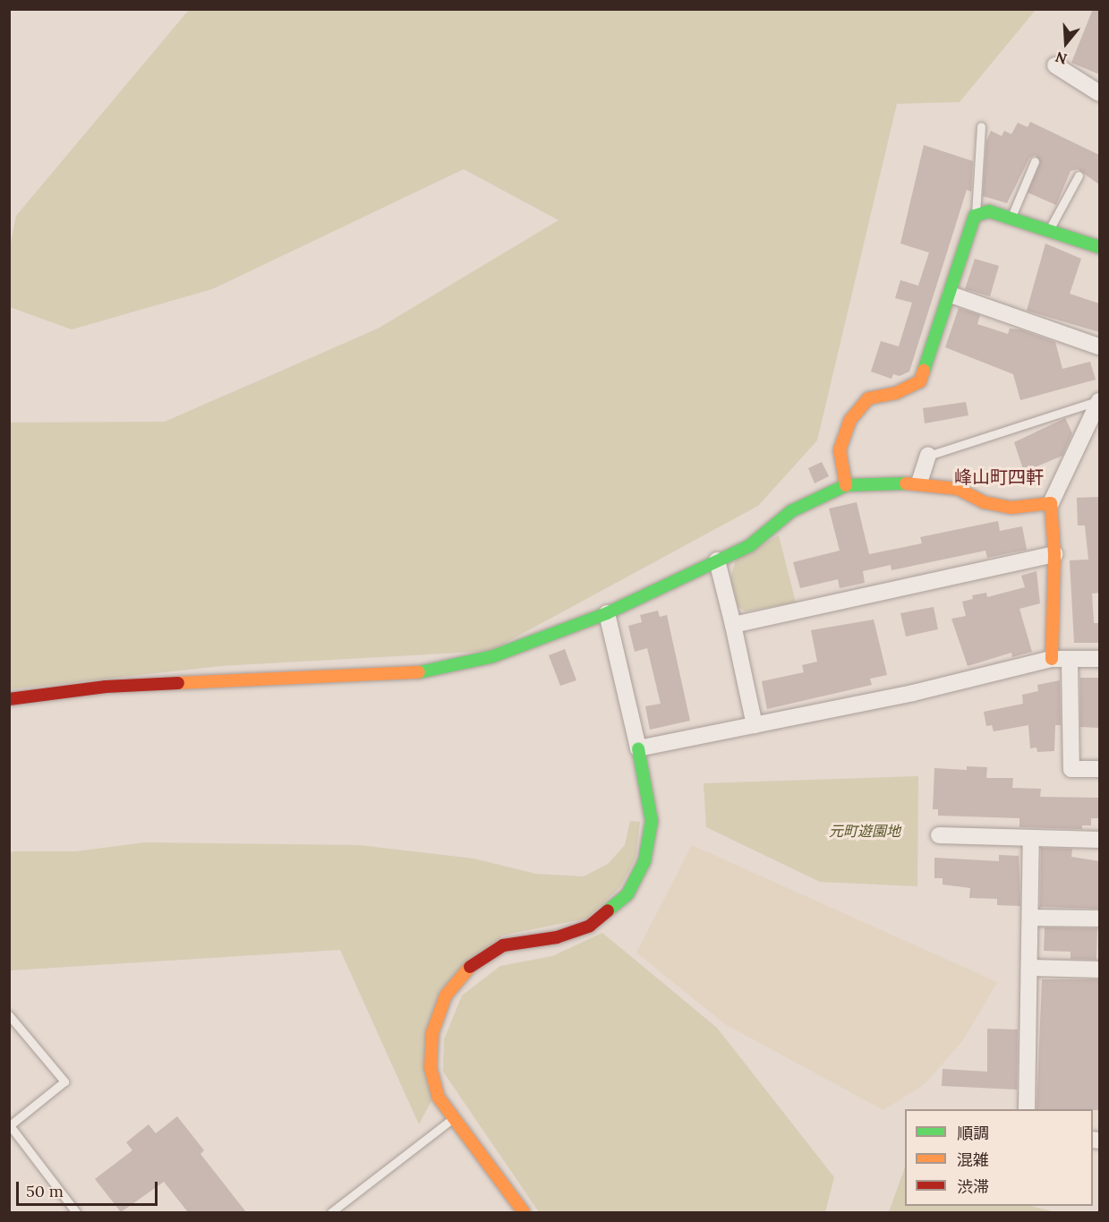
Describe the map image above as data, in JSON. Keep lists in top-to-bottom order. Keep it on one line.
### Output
{"districts":["峰山町四軒"],"parks":["元町遊園地"],"legend":["順調","混雑","渋滞"],"scale_bar":"50 m","north":"bottom"}
